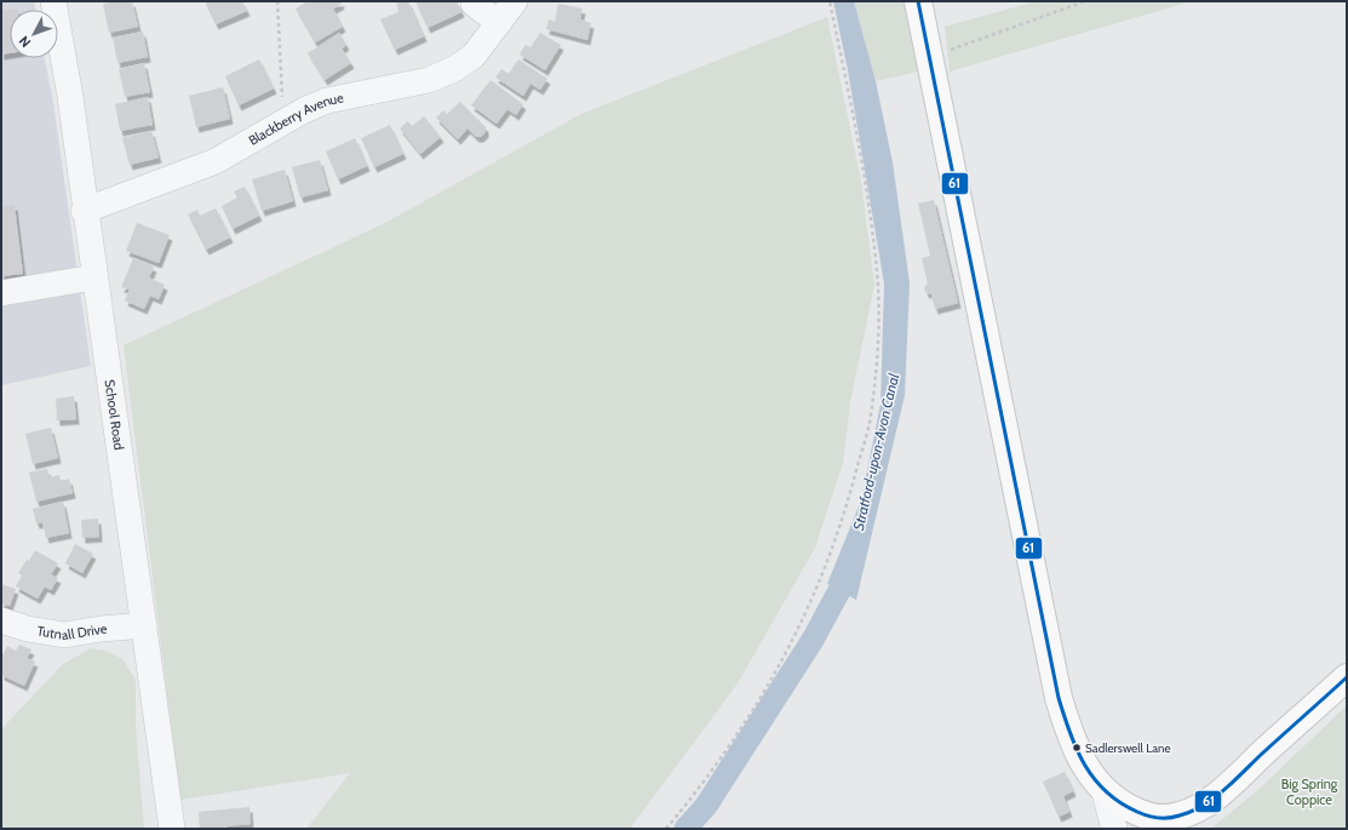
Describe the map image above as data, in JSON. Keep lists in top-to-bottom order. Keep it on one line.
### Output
{"streets":{"street":["Blackberry Avenue","School Road","Tutnall Drive"]},"crossings":[["Blackberry Avenue","School Road"],["School Road","Tutnall Drive"]],"water":["Stratford-upon-Avon Canal"],"parks":["Big Spring Coppice"],"places":["Sadlerswell Lane"],"lines":["transit line 61"],"north":"bottom left"}
